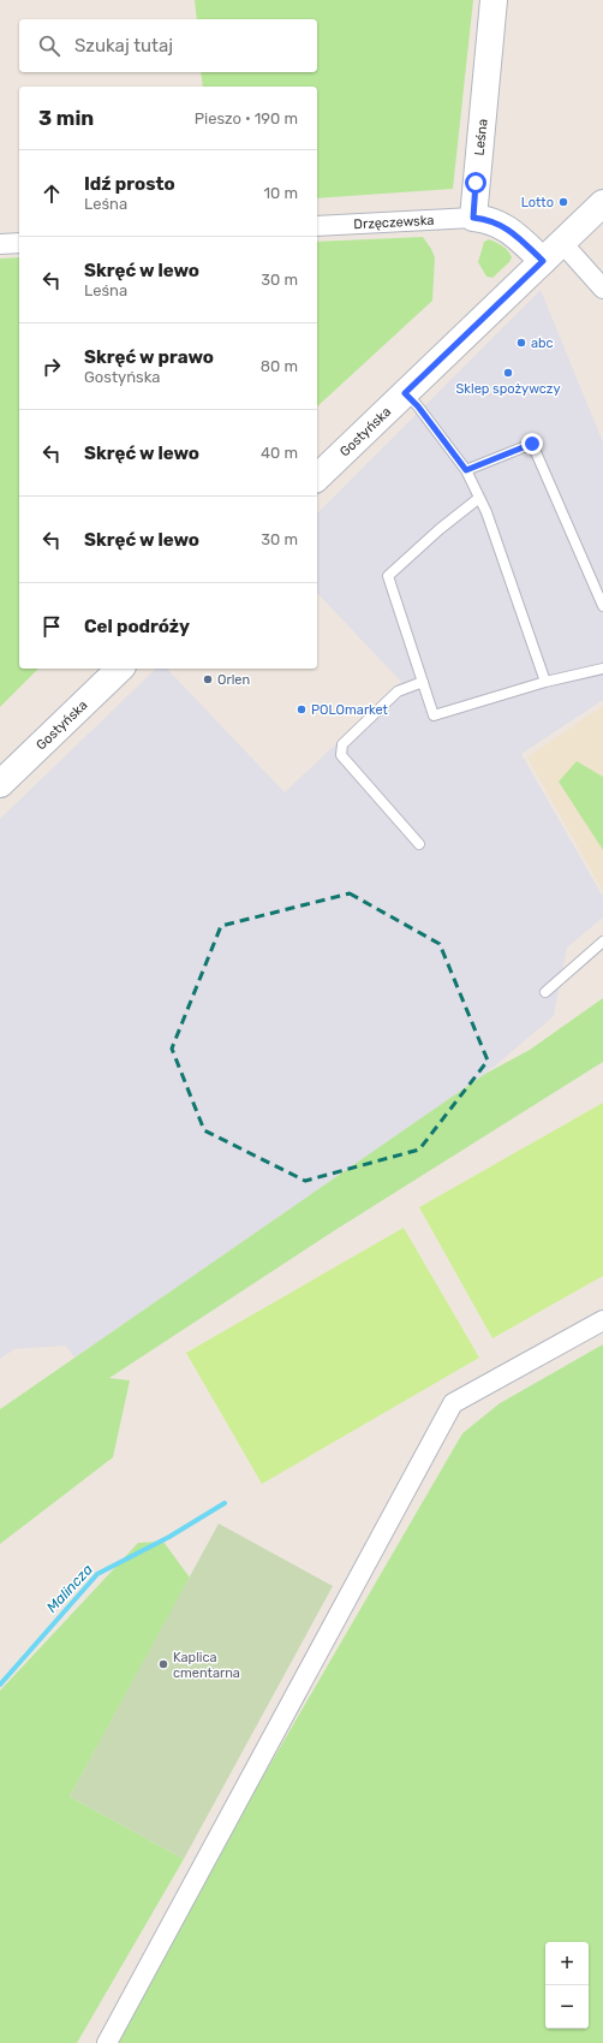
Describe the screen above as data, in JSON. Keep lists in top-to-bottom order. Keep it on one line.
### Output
{"streets":{"street":["Leśna","Drzęczewska","Gostyńska"]},"crossings":[["Leśna","Drzęczewska"]],"water":["Malincza"],"places":["Lotto","abc","Sklep spożywczy","Orlen","POLOmarket","Kaplica cmentarna"],"page":{"search":"Szukaj tutaj","heading":["3 min","Pieszo · 190 m"],"list":[["Idź prosto","Leśna","10 m"],["Skręć w lewo","Leśna","30 m"],["Skręć w prawo","Gostyńska","80 m"],["Skręć w lewo","40 m"],["Skręć w lewo","30 m"],"Cel podróży"],"map_buttons":["+","−"]}}
